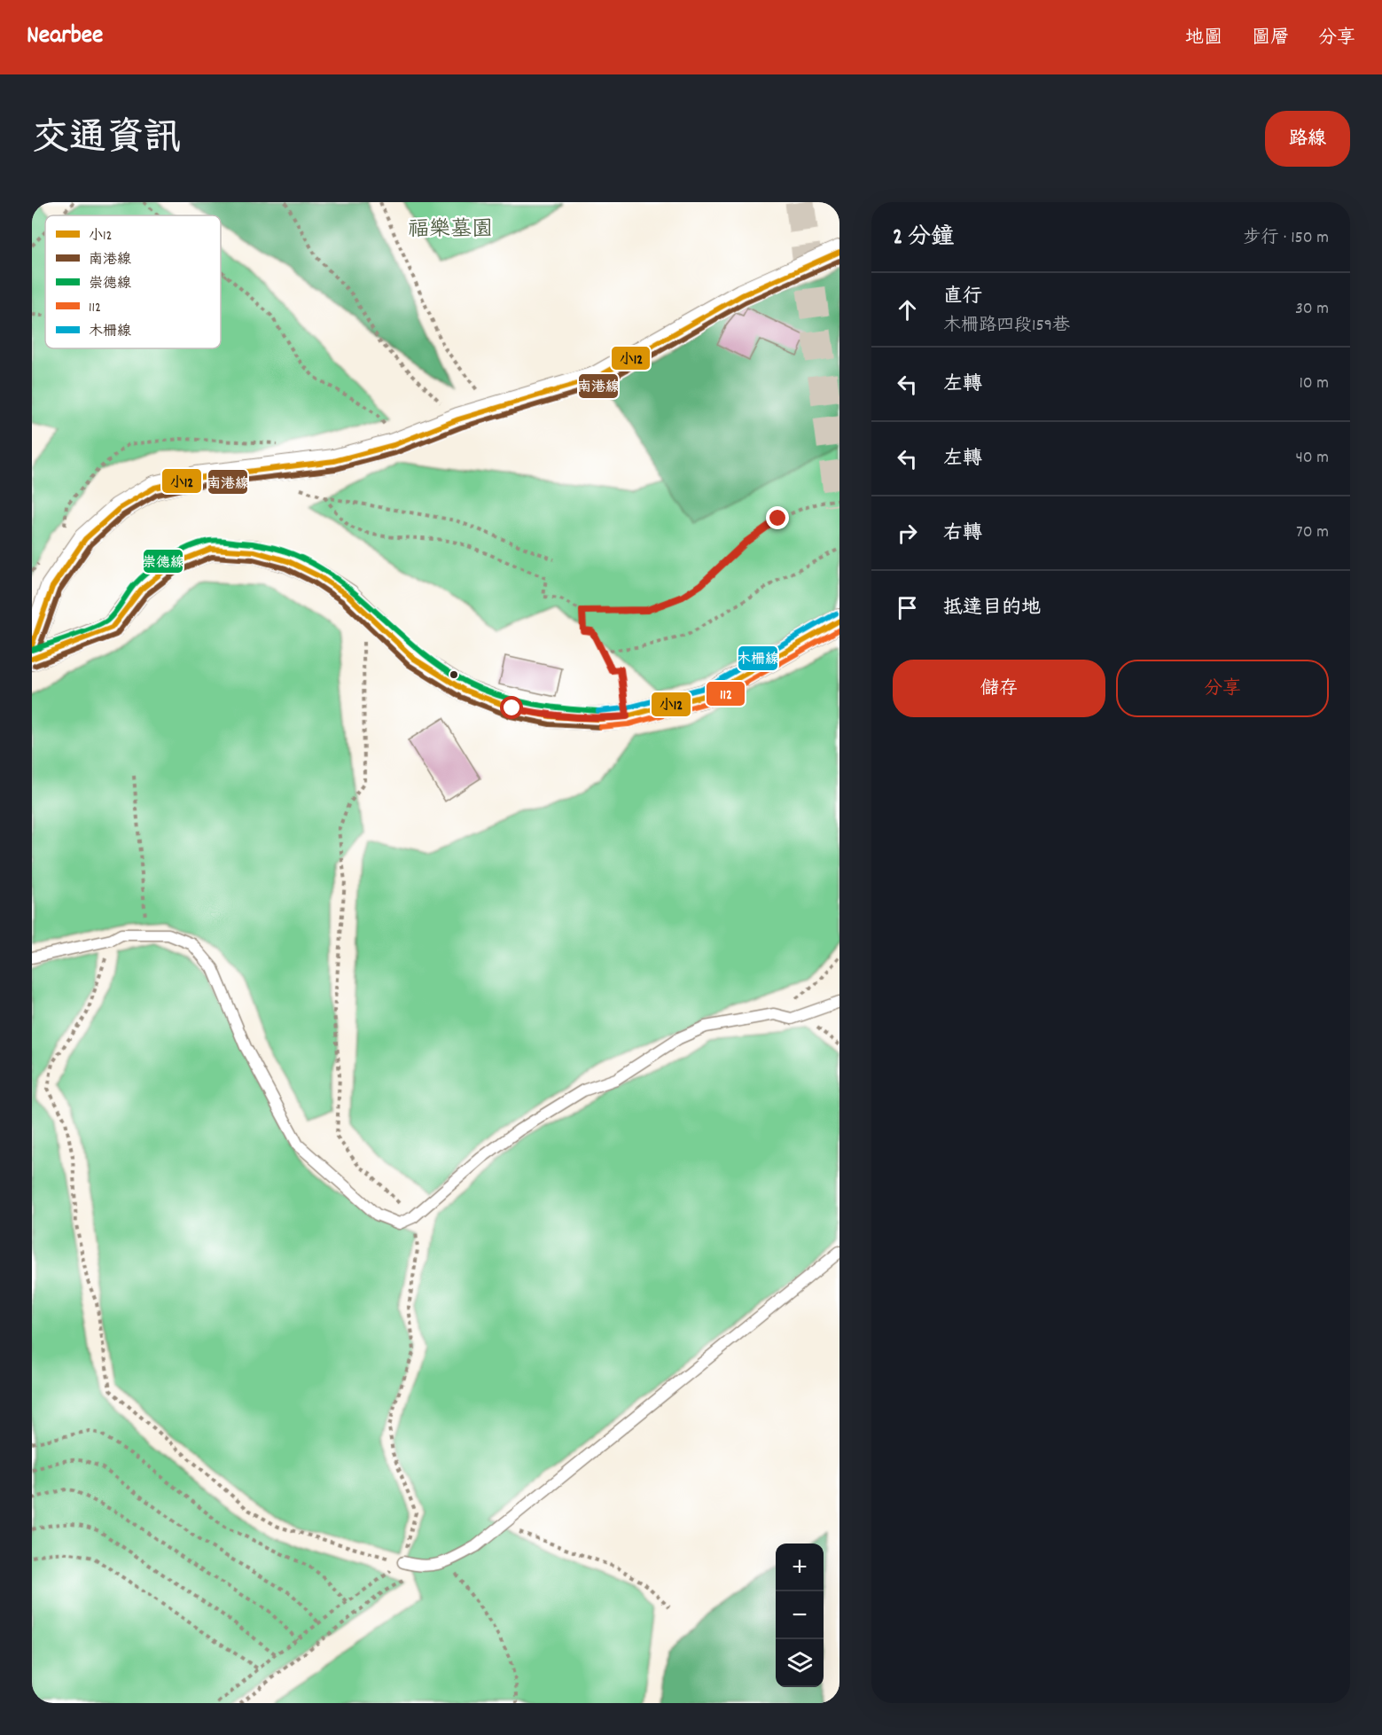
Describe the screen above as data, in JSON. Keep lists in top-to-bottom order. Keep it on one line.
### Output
{"parks":["福樂墓園"],"lines":["transit line 小12","transit line 南港線","transit line 崇德線","transit line 木柵線","transit line 112"],"legend":["小12","南港線","崇德線","112","木柵線"],"page":{"header":"Nearbee","nav":["地圖","圖層","分享"],"title":"交通資訊","buttons":["路線",["儲存","分享"]],"heading":["2 分鐘","步行 · 150 m"],"list":[["直行","木柵路四段159巷","30 m"],["左轉","10 m"],["左轉","40 m"],["右轉","70 m"],"抵達目的地"],"map_buttons":["+","−"]}}
